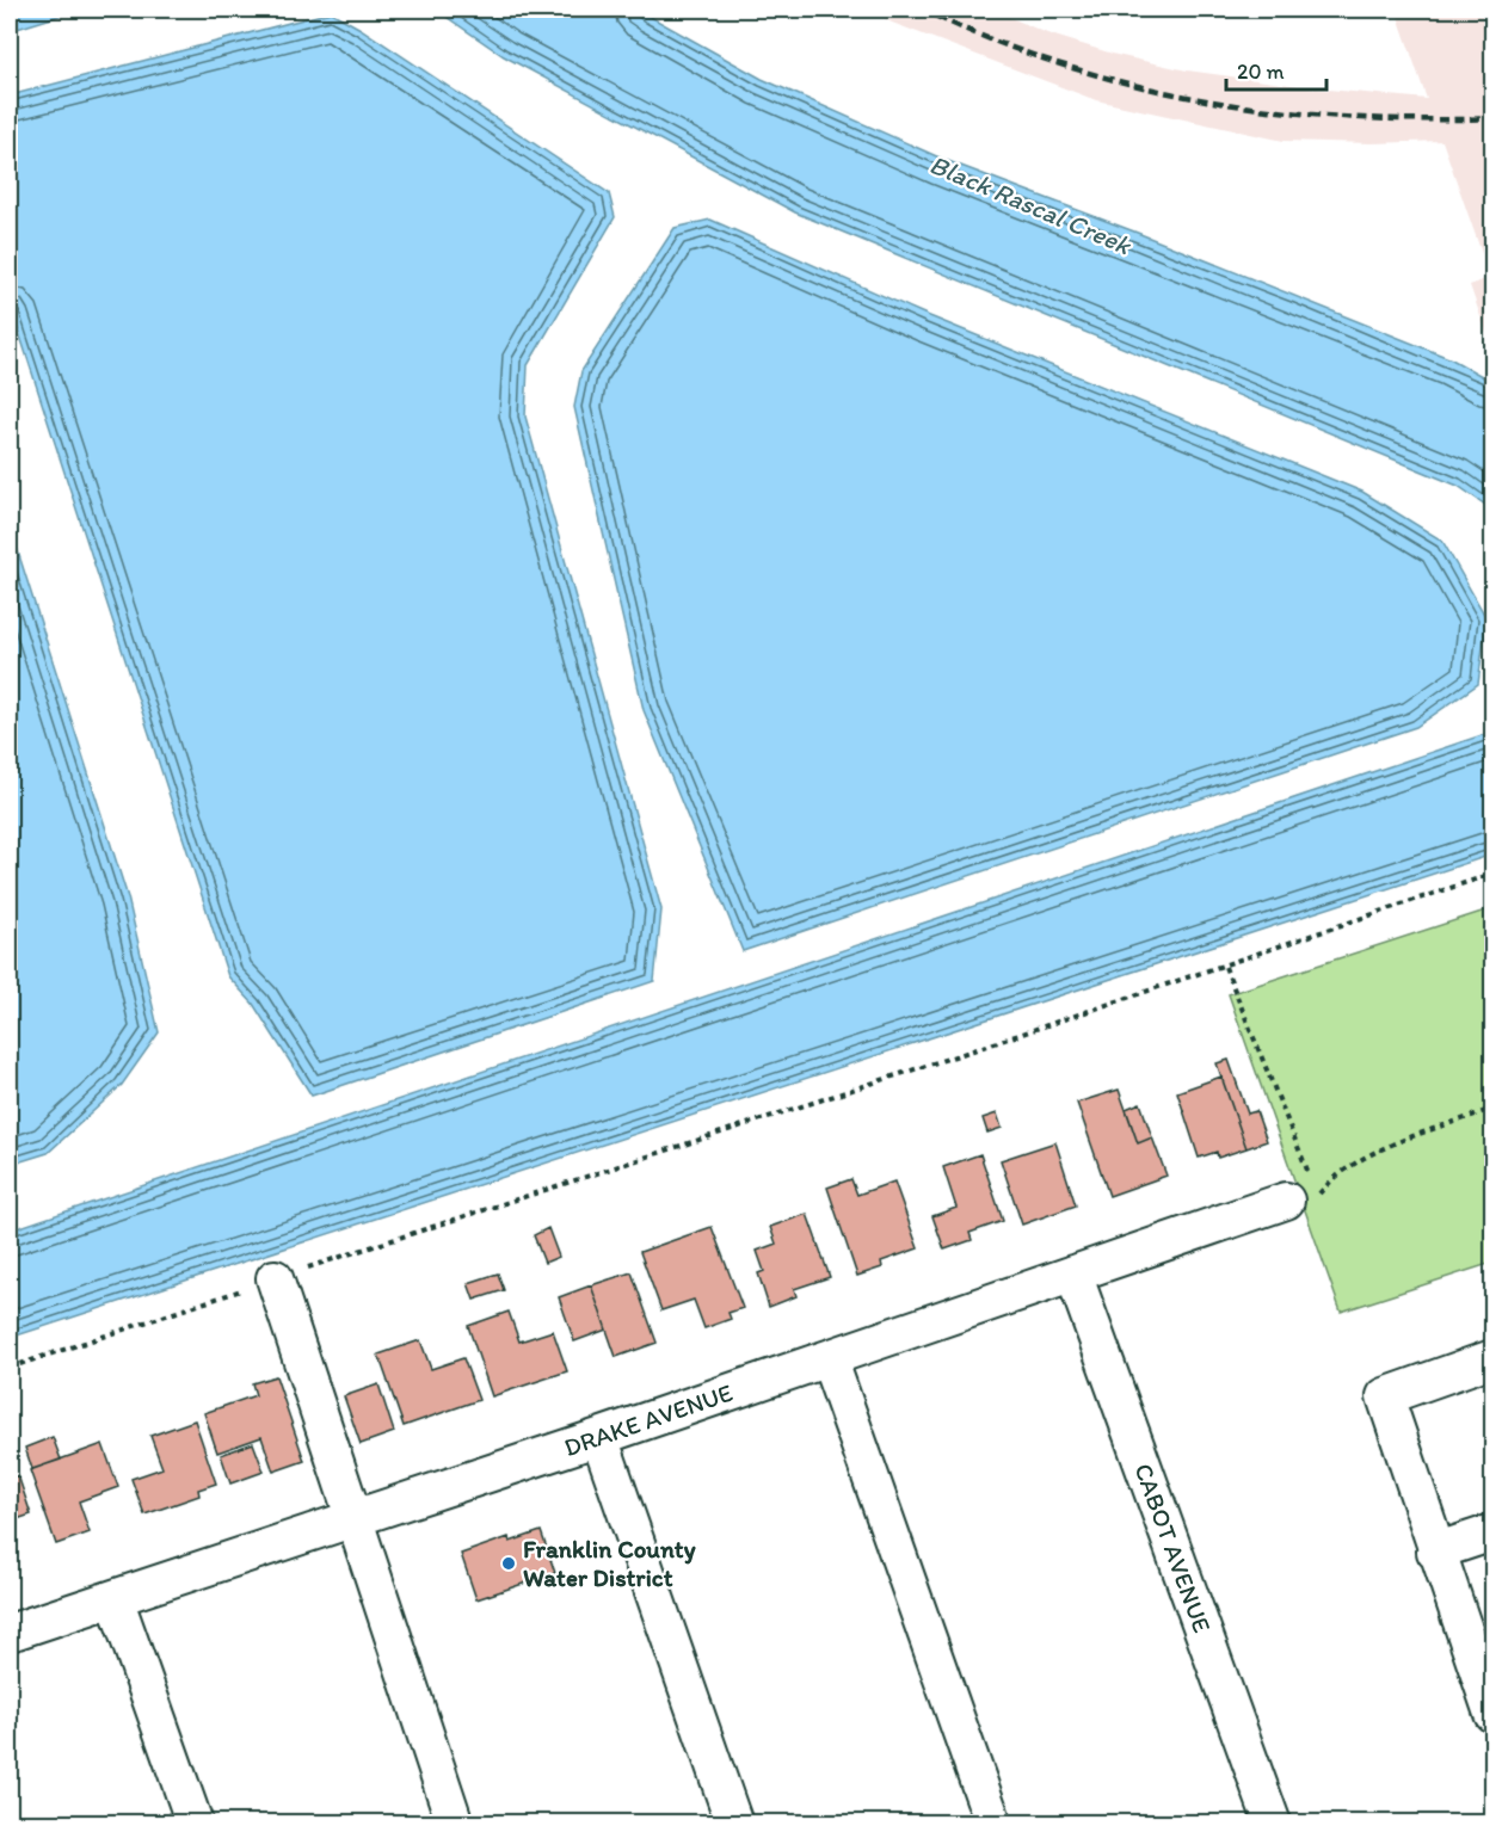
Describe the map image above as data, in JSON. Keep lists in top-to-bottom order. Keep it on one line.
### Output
{"streets":{"street":["DRAKE AVENUE","CABOT AVENUE"]},"crossings":[["DRAKE AVENUE","CABOT AVENUE"]],"water":["Black Rascal Creek"],"places":["Franklin County Water District"],"scale_bar":"20 m"}
